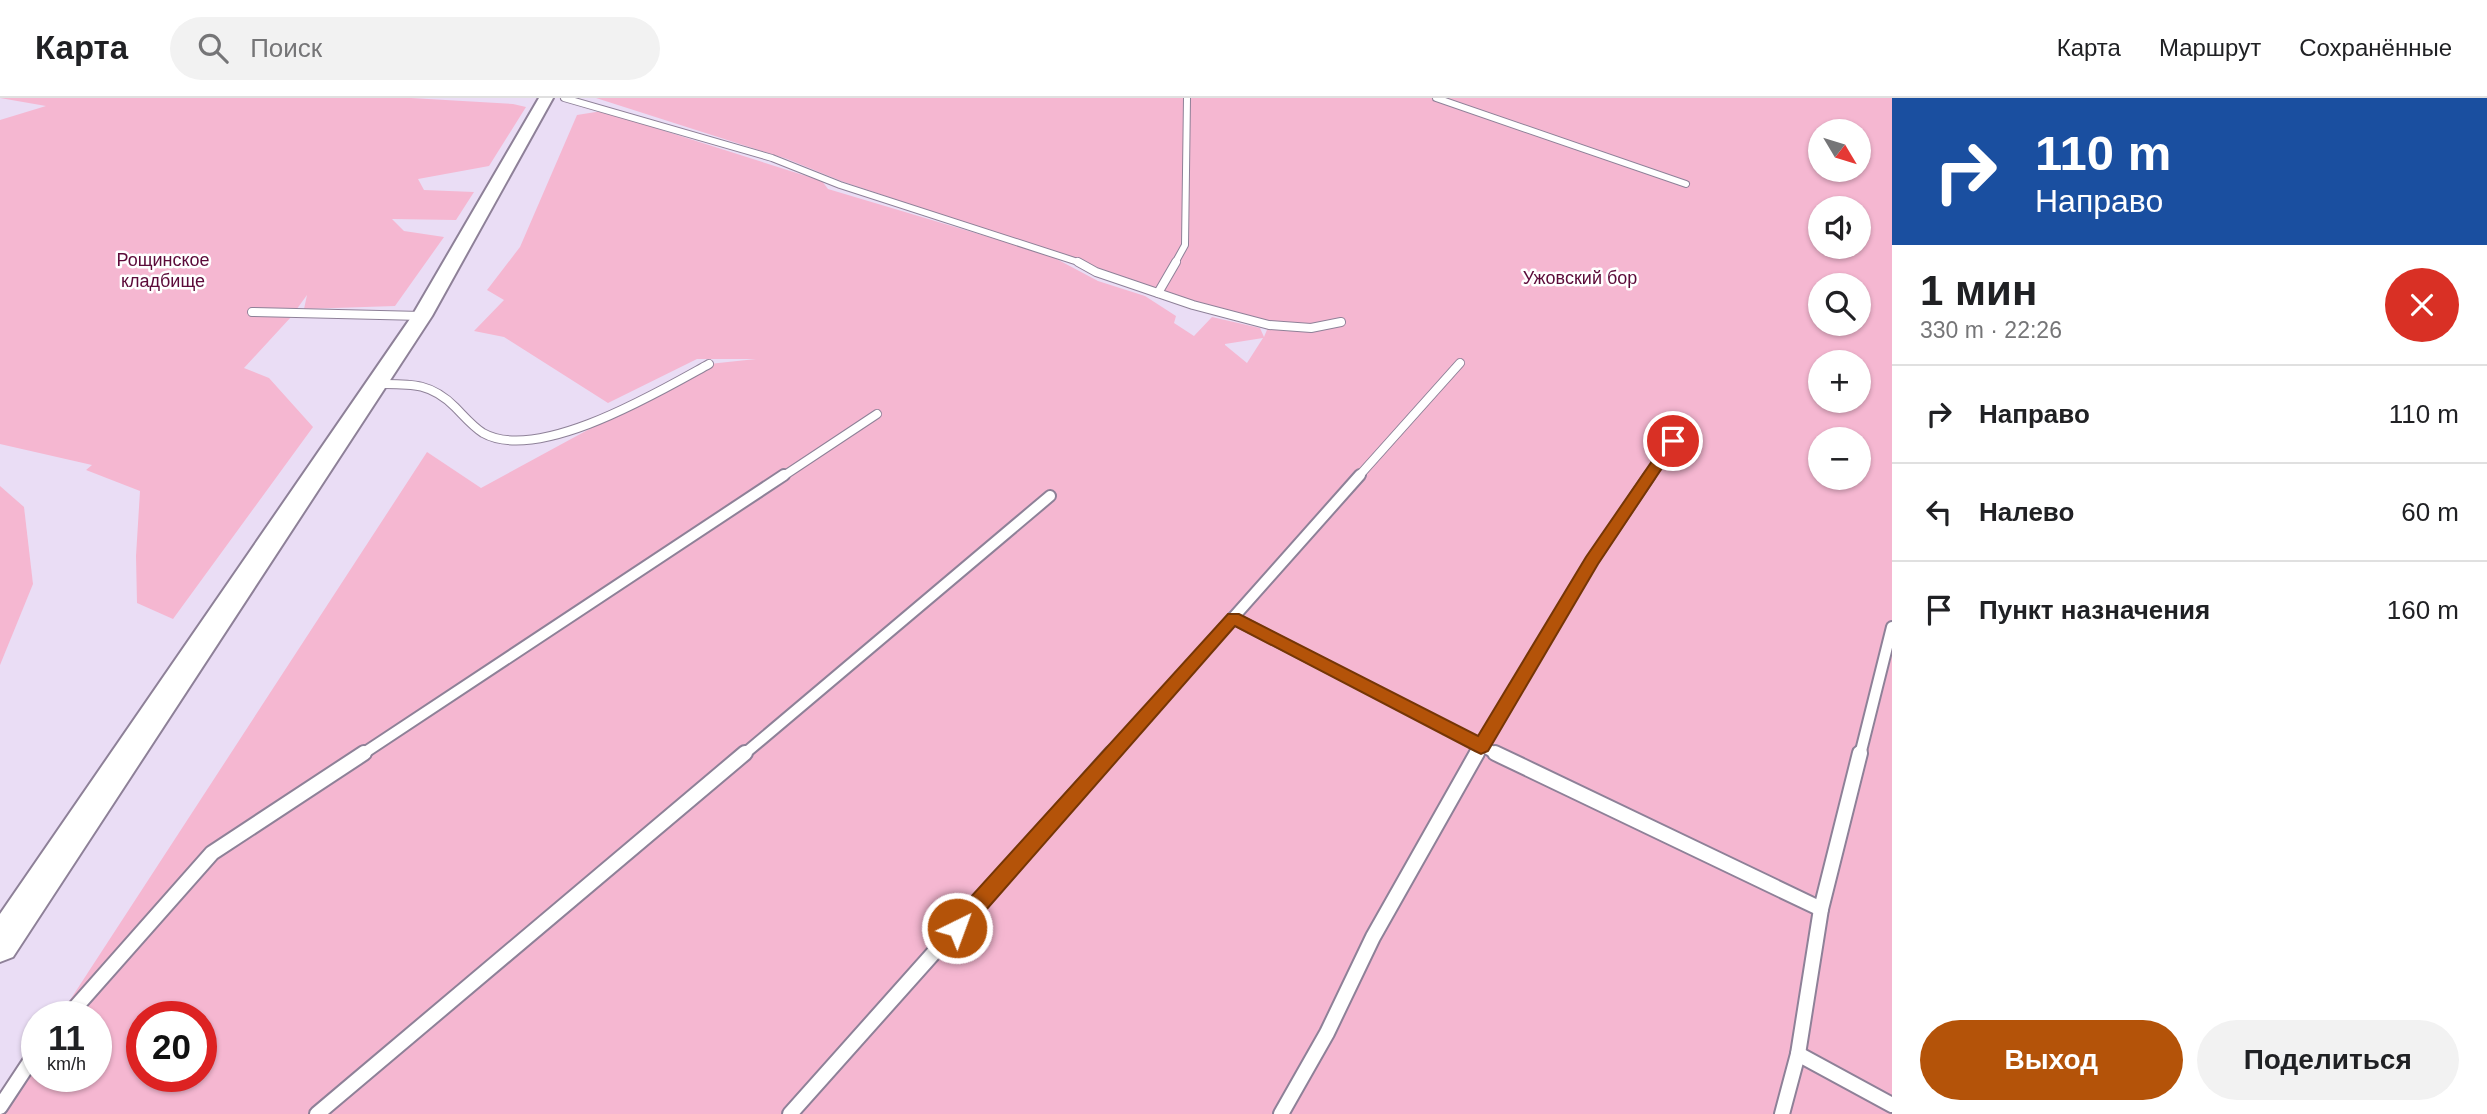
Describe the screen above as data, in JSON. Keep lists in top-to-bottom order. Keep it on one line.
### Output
{"parks":["Рощинское кладбище","Ужовский бор"],"north":"bottom right","page":{"header":"Карта","search":"Поиск","nav":["Карта","Маршрут","Сохранённые"],"turn":["110 m","Направо"],"map_buttons":["+","−"],"heading":["1 мин","330 m · 22:26"],"list":[{"name":"Направо","value":"110 m"},{"name":"Налево","value":"60 m"},{"name":"Пункт назначения","value":"160 m"}],"speed":"11 km/h","limit":"20","buttons":["Выход","Поделиться"]}}
